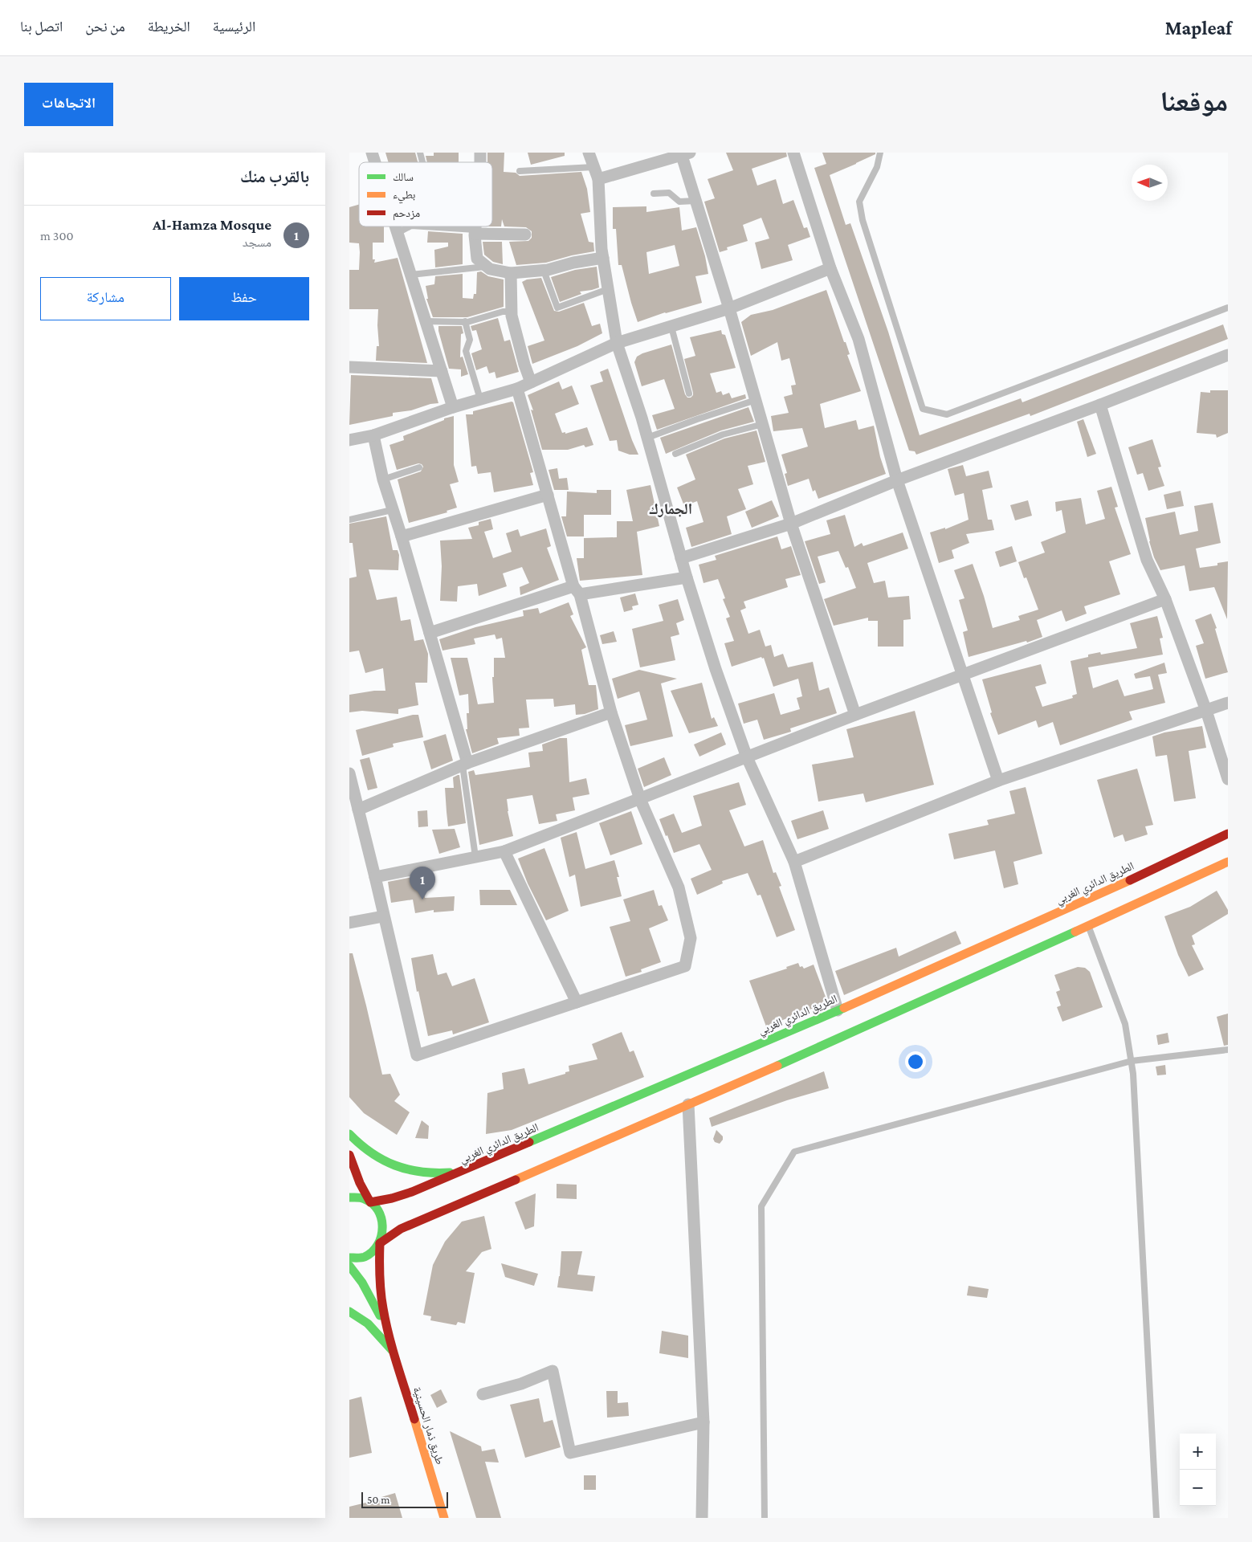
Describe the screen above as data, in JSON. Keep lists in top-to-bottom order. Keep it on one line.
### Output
{"streets":{"main road":["الطريق الدائري الغربي","طريق ذمار الحسينية"]},"districts":["الجمارك"],"legend":["سالك","بطيء","مزدحم"],"scale_bar":"50 m","north":"left","page":{"header":"Mapleaf","nav":["الرئيسية","الخريطة","من نحن","اتصل بنا"],"title":"موقعنا","buttons":["الاتجاهات",["حفظ","مشاركة"]],"heading":"بالقرب منك","list":[{"mark":"1","name":"Al-Hamza Mosque","note":"مسجد","value":"300 m"}],"pins":"1","map_buttons":["+","−"],"scale":"50 m"}}
